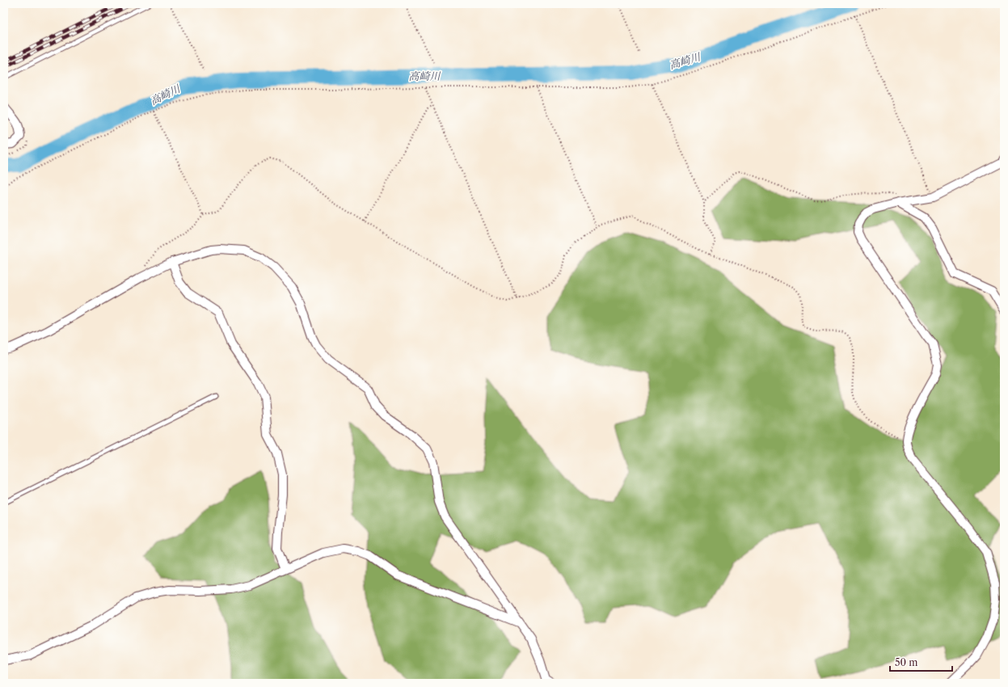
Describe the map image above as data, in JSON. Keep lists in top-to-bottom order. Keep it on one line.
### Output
{"water":["高崎川"],"scale_bar":"50 m"}
